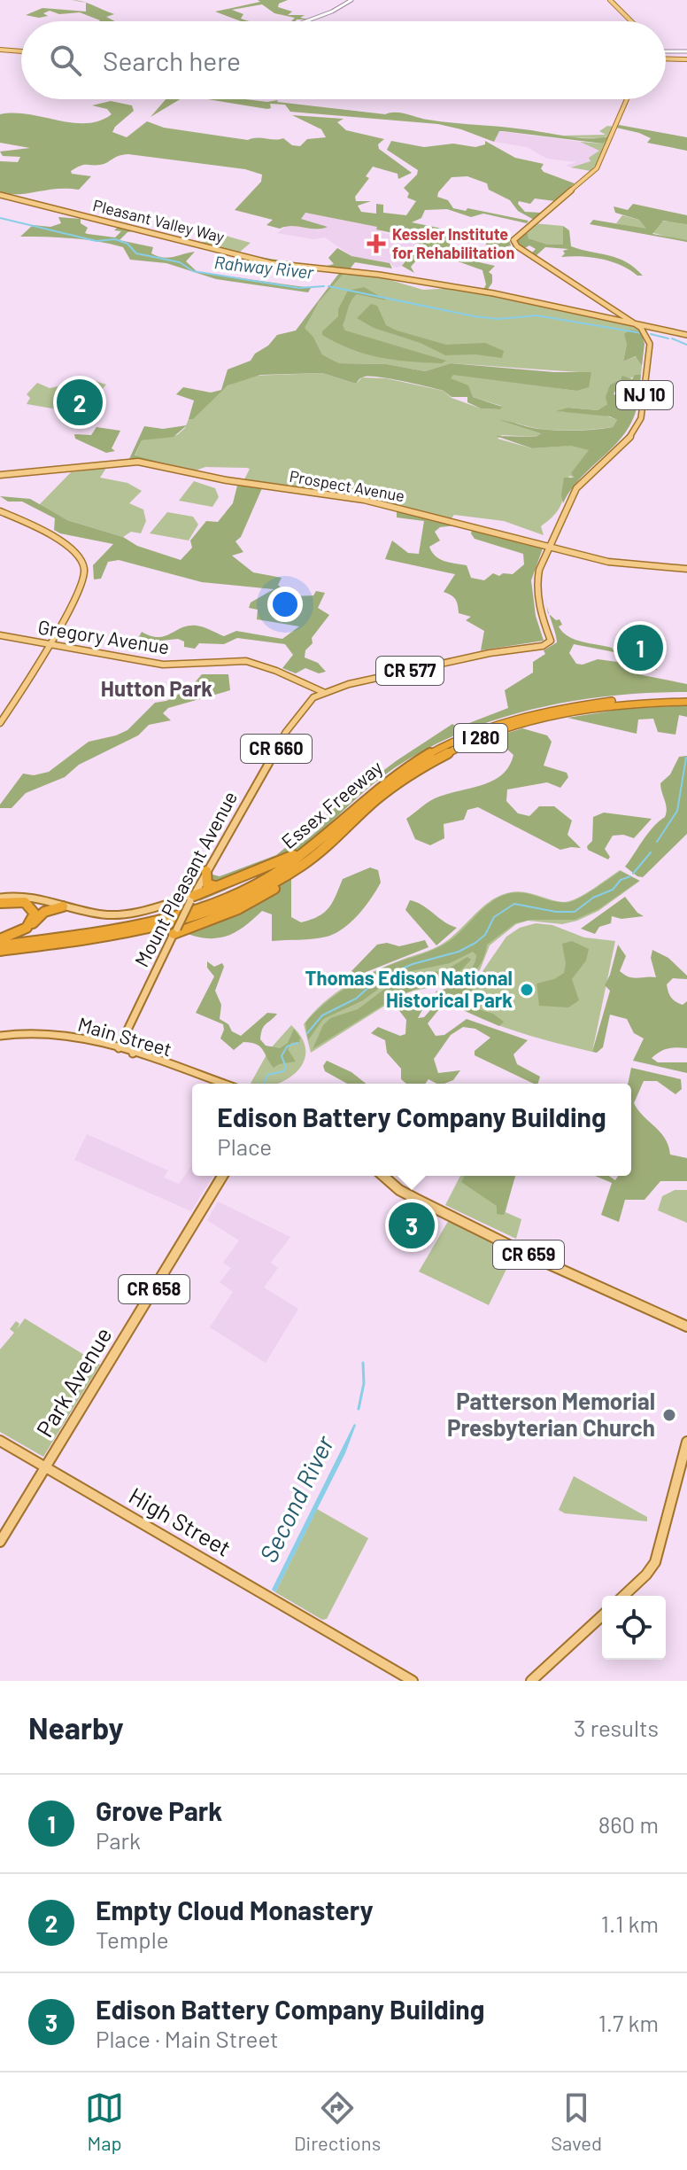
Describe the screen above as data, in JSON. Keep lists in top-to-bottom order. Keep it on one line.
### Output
{"streets":{"highway":["I 280","Essex Freeway"],"main road":["Pleasant Valley Way","NJ 10","Prospect Avenue","Gregory Avenue","CR 577","CR 660","Mount Pleasant Avenue","Main Street","CR 659","CR 658","Park Avenue","High Street"]},"crossings":[["Prospect Avenue","Mount Pleasant Avenue"],["Gregory Avenue","Mount Pleasant Avenue"],["Mount Pleasant Avenue","Main Street"],["Park Avenue","High Street"]],"districts":["Hutton Park"],"water":["Rahway River","Second River"],"places":{"health":["Kessler Institute for Rehabilitation"],"other":["Thomas Edison National Historical Park","Patterson Memorial Presbyterian Church"]},"page":{"search":"Search here","pins":["2","1","3"],"popup":["Edison Battery Company Building","Place"],"heading":["Nearby","3 results"],"list":[{"mark":"1","name":"Grove Park","note":"Park","value":"860 m"},{"mark":"2","name":"Empty Cloud Monastery","note":"Temple","value":"1.1 km"},{"mark":"3","name":"Edison Battery Company Building","note":"Place · Main Street","value":"1.7 km"}],"nav":["Map","Directions","Saved"]}}
